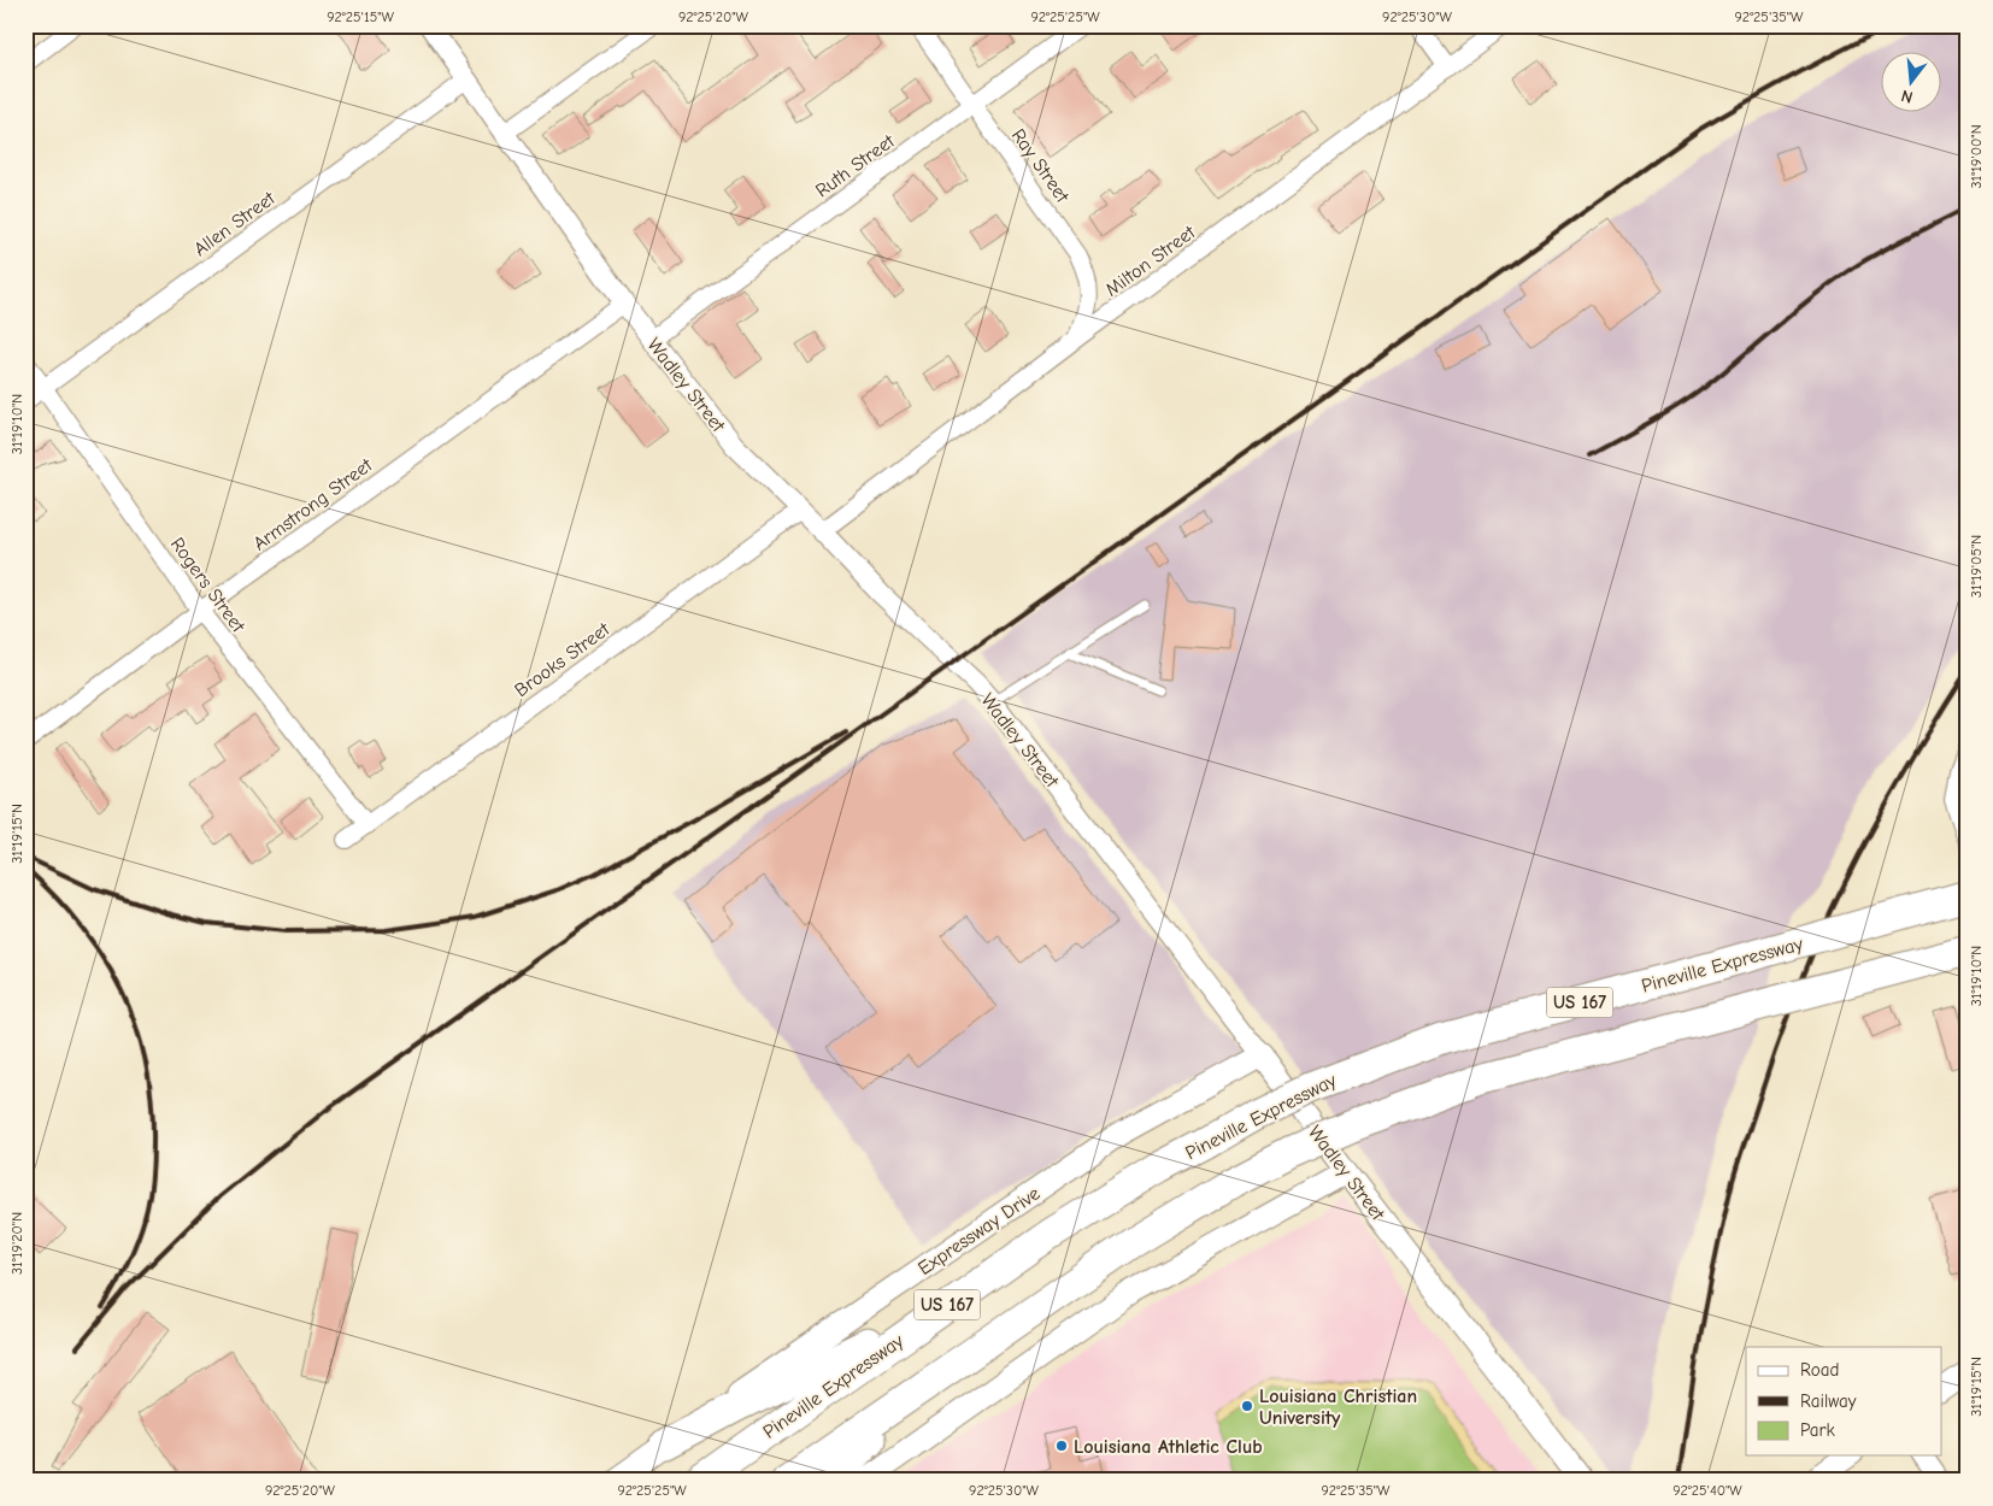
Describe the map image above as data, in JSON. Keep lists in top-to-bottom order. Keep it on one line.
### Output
{"streets":{"highway":["Pineville Expressway","US 167"],"main road":["Wadley Street","Expressway Drive"],"street":["Ruth Street","Ray Street","Allen Street","Milton Street","Armstrong Street","Rogers Street","Brooks Street"]},"crossings":[["Ruth Street","Ray Street"],["Ruth Street","Wadley Street"],["Ray Street","Milton Street"],["Allen Street","Wadley Street"],["Allen Street","Rogers Street"],["Milton Street","Wadley Street"],["Wadley Street","Armstrong Street"],["Wadley Street","Brooks Street"],["Wadley Street","Expressway Drive"],["Armstrong Street","Rogers Street"],["Rogers Street","Brooks Street"]],"places":["Louisiana Christian University","Louisiana Athletic Club"],"legend":["Road","Railway","Park"],"north":"bottom","coordinates":["92°25'15\"W","92°25'20\"W","92°25'25\"W","92°25'30\"W","92°25'35\"W","31°19'00\"N","31°19'10\"N","31°19'05\"N","31°19'15\"N","31°19'20\"N","92°25'40\"W"]}
